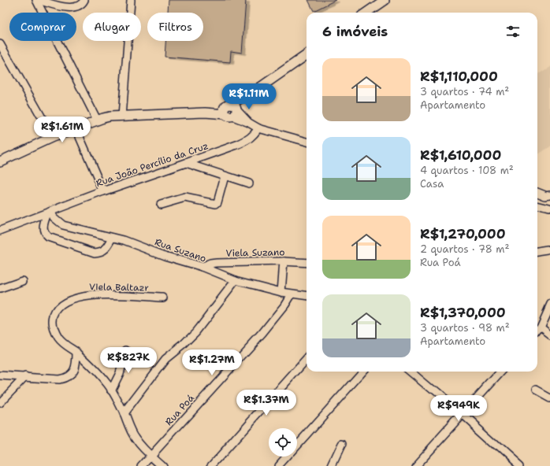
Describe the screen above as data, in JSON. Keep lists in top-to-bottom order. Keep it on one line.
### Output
{"streets":{"street":["Rua João Percílio da Cruz","Rua Suzano","Viela Suzano","Viela Baltazr","Rua Poá"]},"crossings":[["Rua João Percílio da Cruz","Rua Suzano"],["Rua Suzano","Viela Suzano"],["Rua Suzano","Rua Poá"],["Viela Baltazr","Rua Poá"]],"page":{"chip":["Comprar","Alugar","Filtros"],"heading":"6 imóveis","list":[{"name":"R$1,110,000","note":"3 quartos · 74 m² · Apartamento"},{"name":"R$1,610,000","note":"4 quartos · 108 m² · Casa"},{"name":"R$1,270,000","note":"2 quartos · 78 m² · Rua Poá"},{"name":"R$1,370,000","note":"3 quartos · 98 m² · Apartamento"}],"price":["R$1.11M","R$1.61M","R$827K","R$1.27M","R$1.37M","R$949K"]}}
